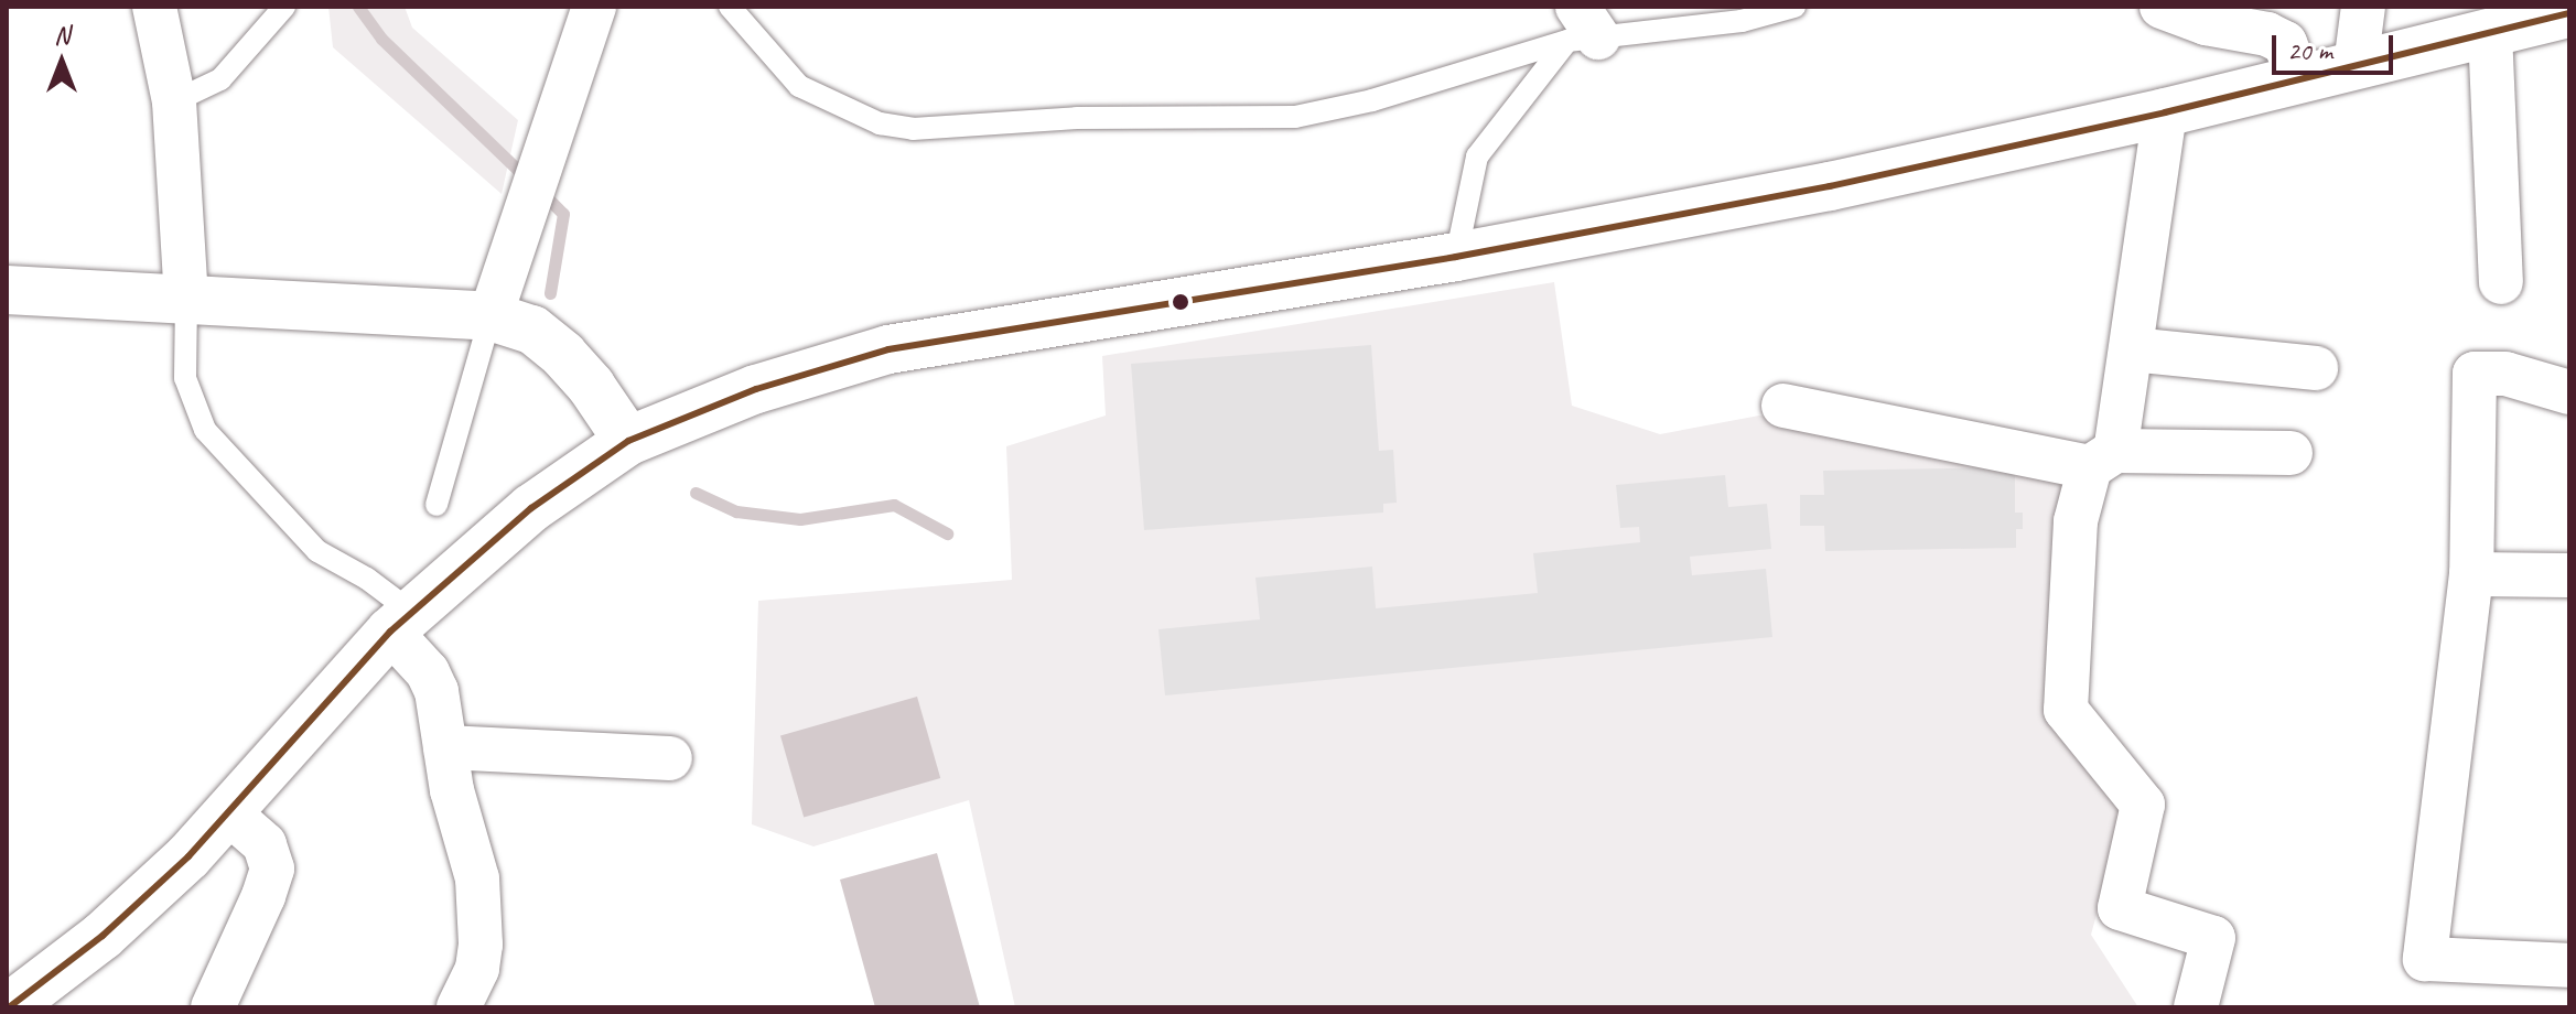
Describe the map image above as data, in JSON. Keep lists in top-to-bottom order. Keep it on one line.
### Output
{"scale_bar":"20 m","north":"top"}
